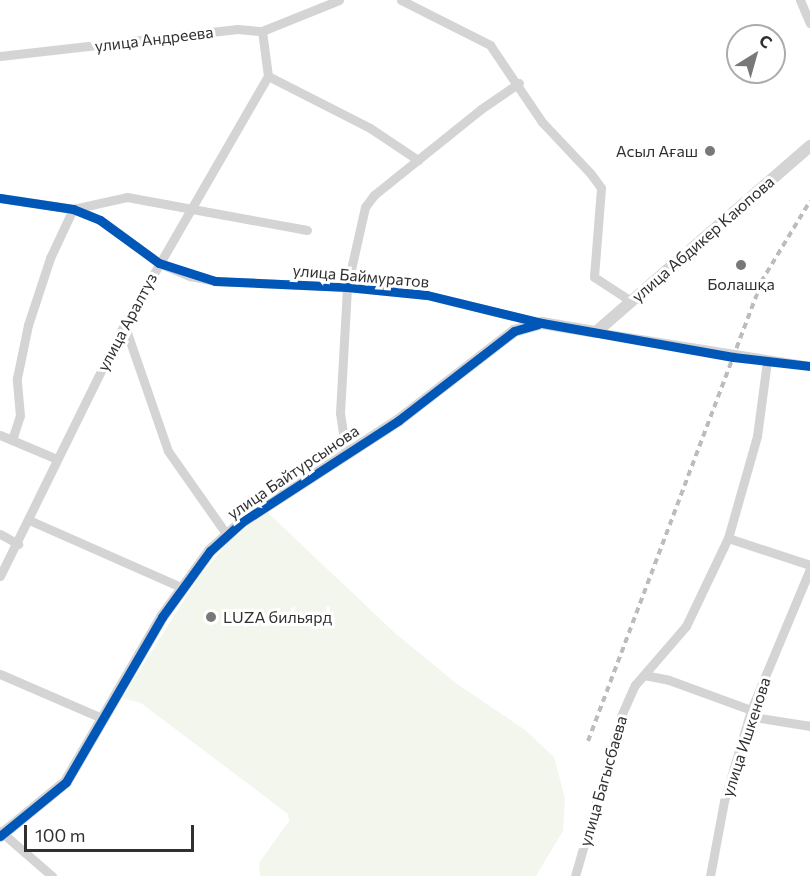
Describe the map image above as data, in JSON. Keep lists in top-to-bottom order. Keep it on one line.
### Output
{"streets":{"street":["улица Андреева","улица Абдикер Каюпова","улица Баймуратов","улица Аралтуз","улица Байтурсынова","улица Ишкенова","улица Багысбаева"]},"crossings":[["улица Абдикер Каюпова","улица Баймуратов"],["улица Баймуратов","улица Аралтуз"],["улица Баймуратов","улица Байтурсынова"],["улица Баймуратов","улица Багысбаева"]],"places":["Асыл Ағаш","Болашқа","LUZA бильярд"],"scale_bar":"100 m","north":"top right"}
